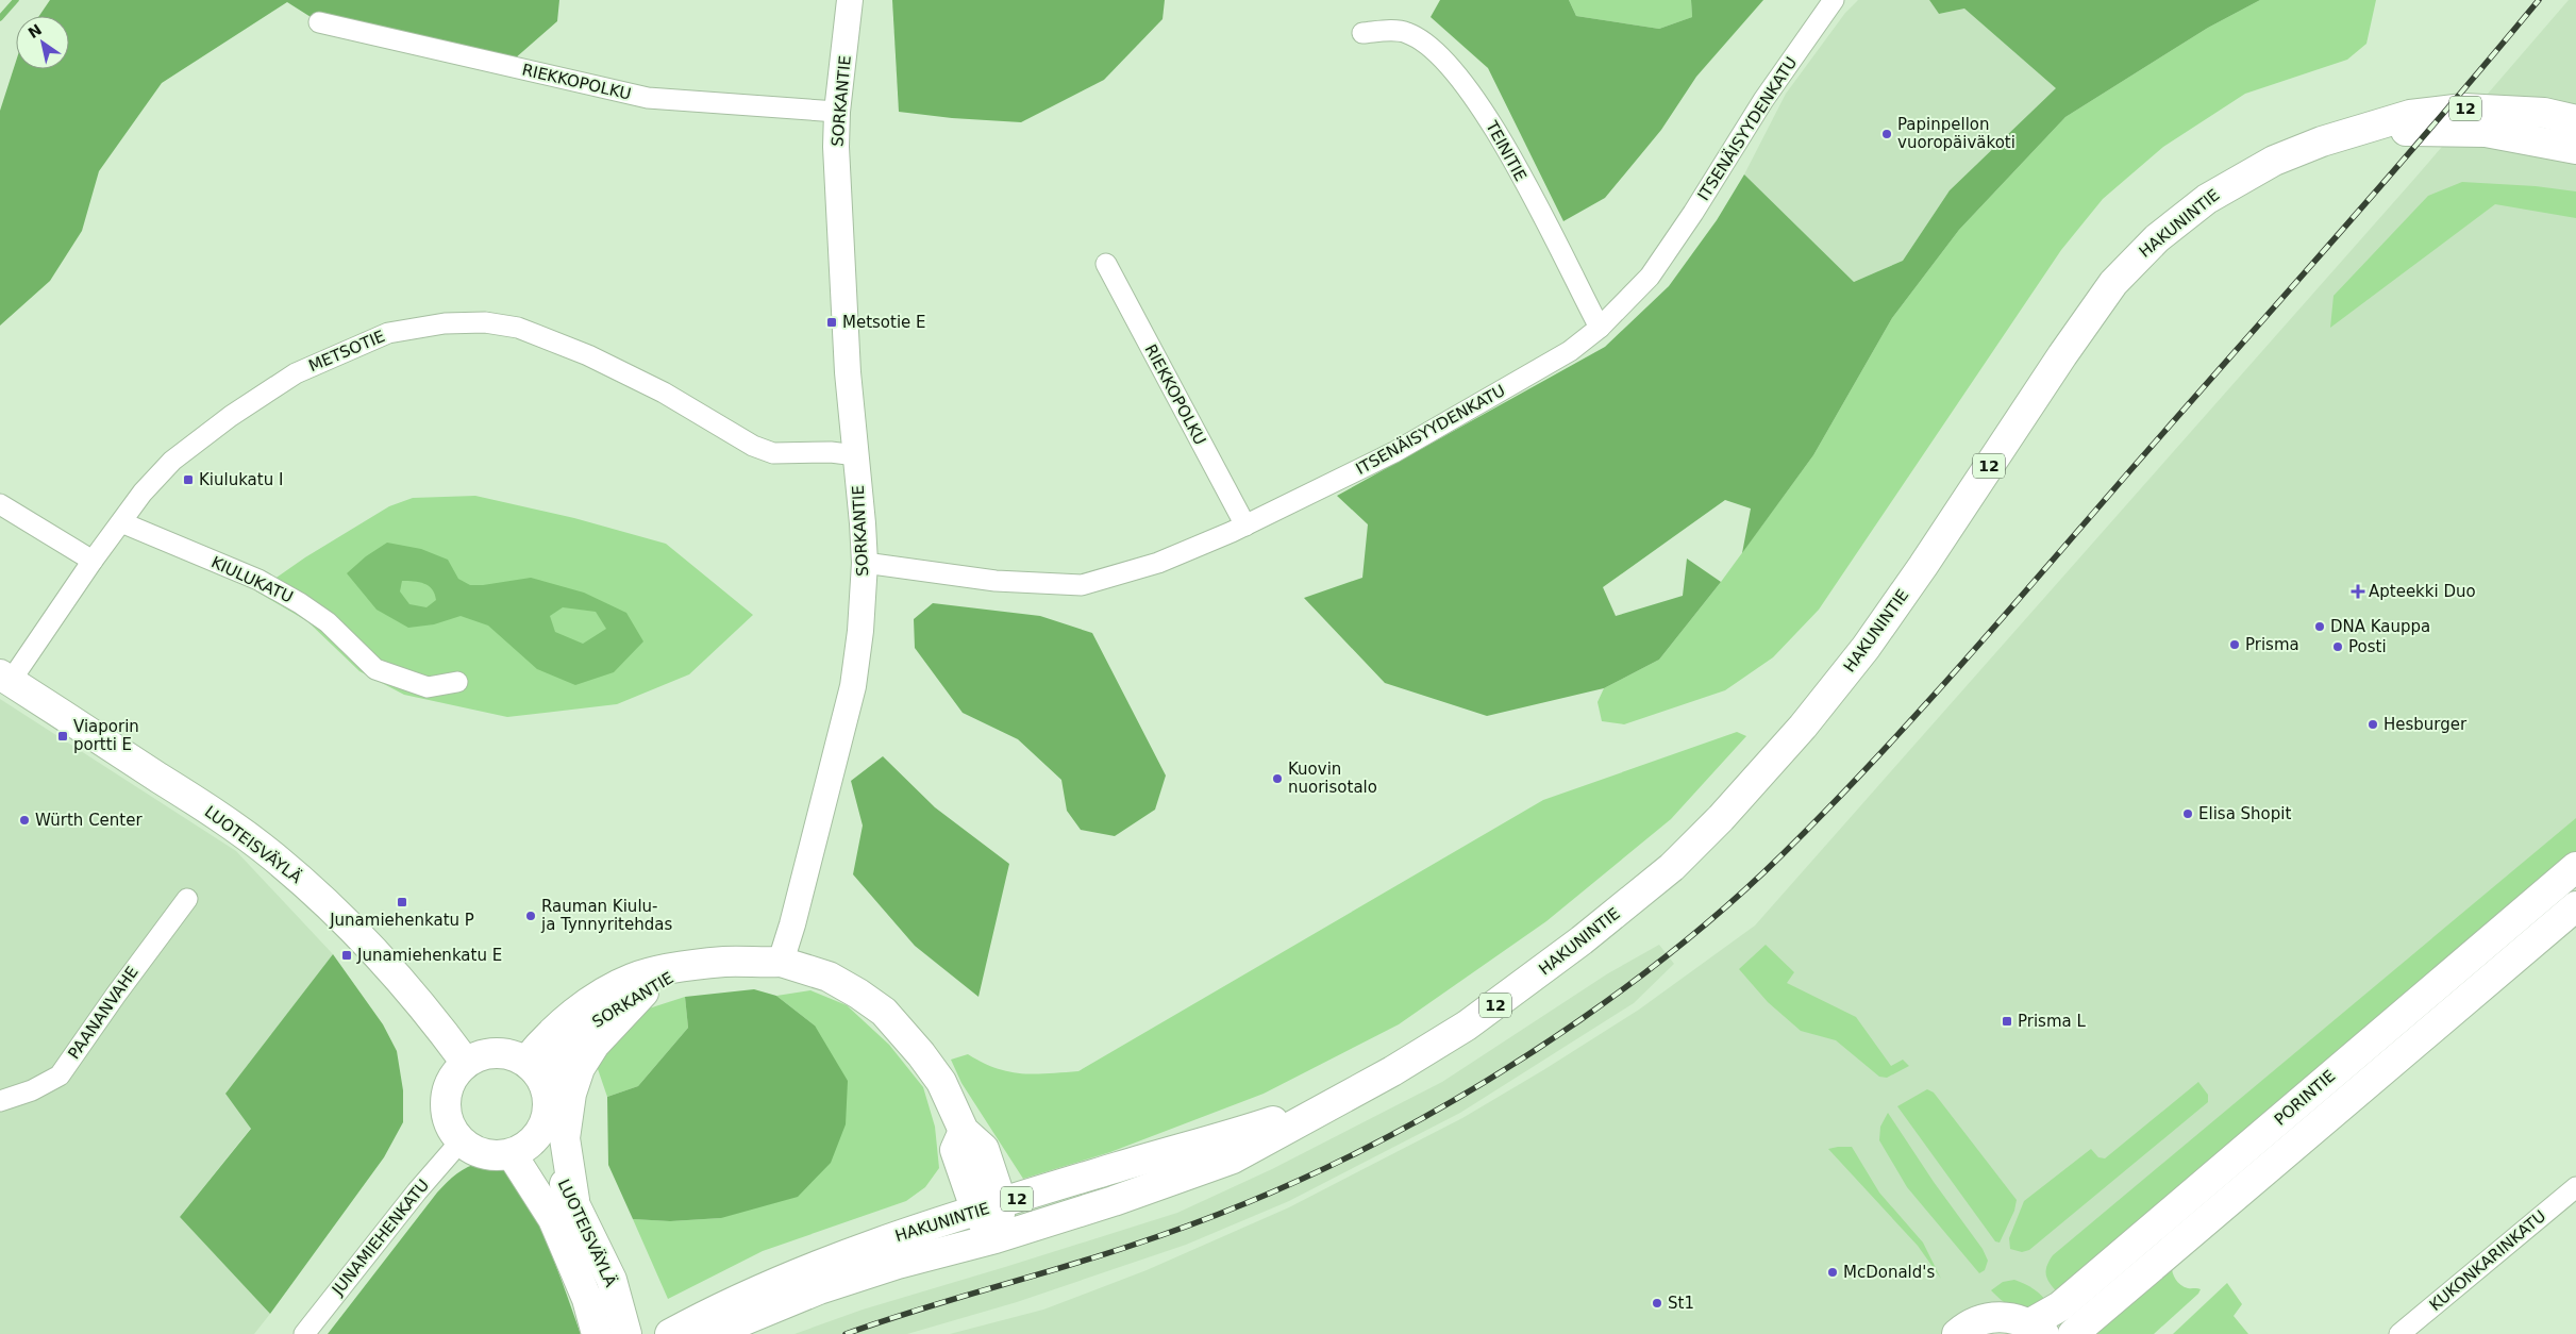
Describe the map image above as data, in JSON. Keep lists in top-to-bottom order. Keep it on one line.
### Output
{"streets":{"main road":["SORKANTIE","12","HAKUNINTIE","LUOTEISVÄYLÄ","PORINTIE"],"street":["RIEKKOPOLKU","ITSENÄISYYDENKATU","TEINITIE","METSOTIE","KIULUKATU","PAANANVAHE","JUNAMIEHENKATU","KUKONKARINKATU"]},"crossings":[["RIEKKOPOLKU","SORKANTIE"],["RIEKKOPOLKU","ITSENÄISYYDENKATU"],["SORKANTIE","ITSENÄISYYDENKATU"],["SORKANTIE","METSOTIE"],["SORKANTIE","LUOTEISVÄYLÄ"],["SORKANTIE","JUNAMIEHENKATU"],["ITSENÄISYYDENKATU","TEINITIE"],["METSOTIE","KIULUKATU"],["METSOTIE","LUOTEISVÄYLÄ"],["LUOTEISVÄYLÄ","JUNAMIEHENKATU"]],"places":{"other":["Papinpellon vuoropäiväkoti","DNA Kauppa","Prisma","Posti","Hesburger","Kuovin nuorisotalo","Elisa Shopit","Würth Center","Rauman Kiulu- ja Tynnyritehdas","McDonald's","St1"],"transit":["Metsotie E","Kiulukatu I","Viaporin portti E","Junamiehenkatu P","Junamiehenkatu E","Prisma L"],"health":["Apteekki Duo"]},"north":"top left"}
